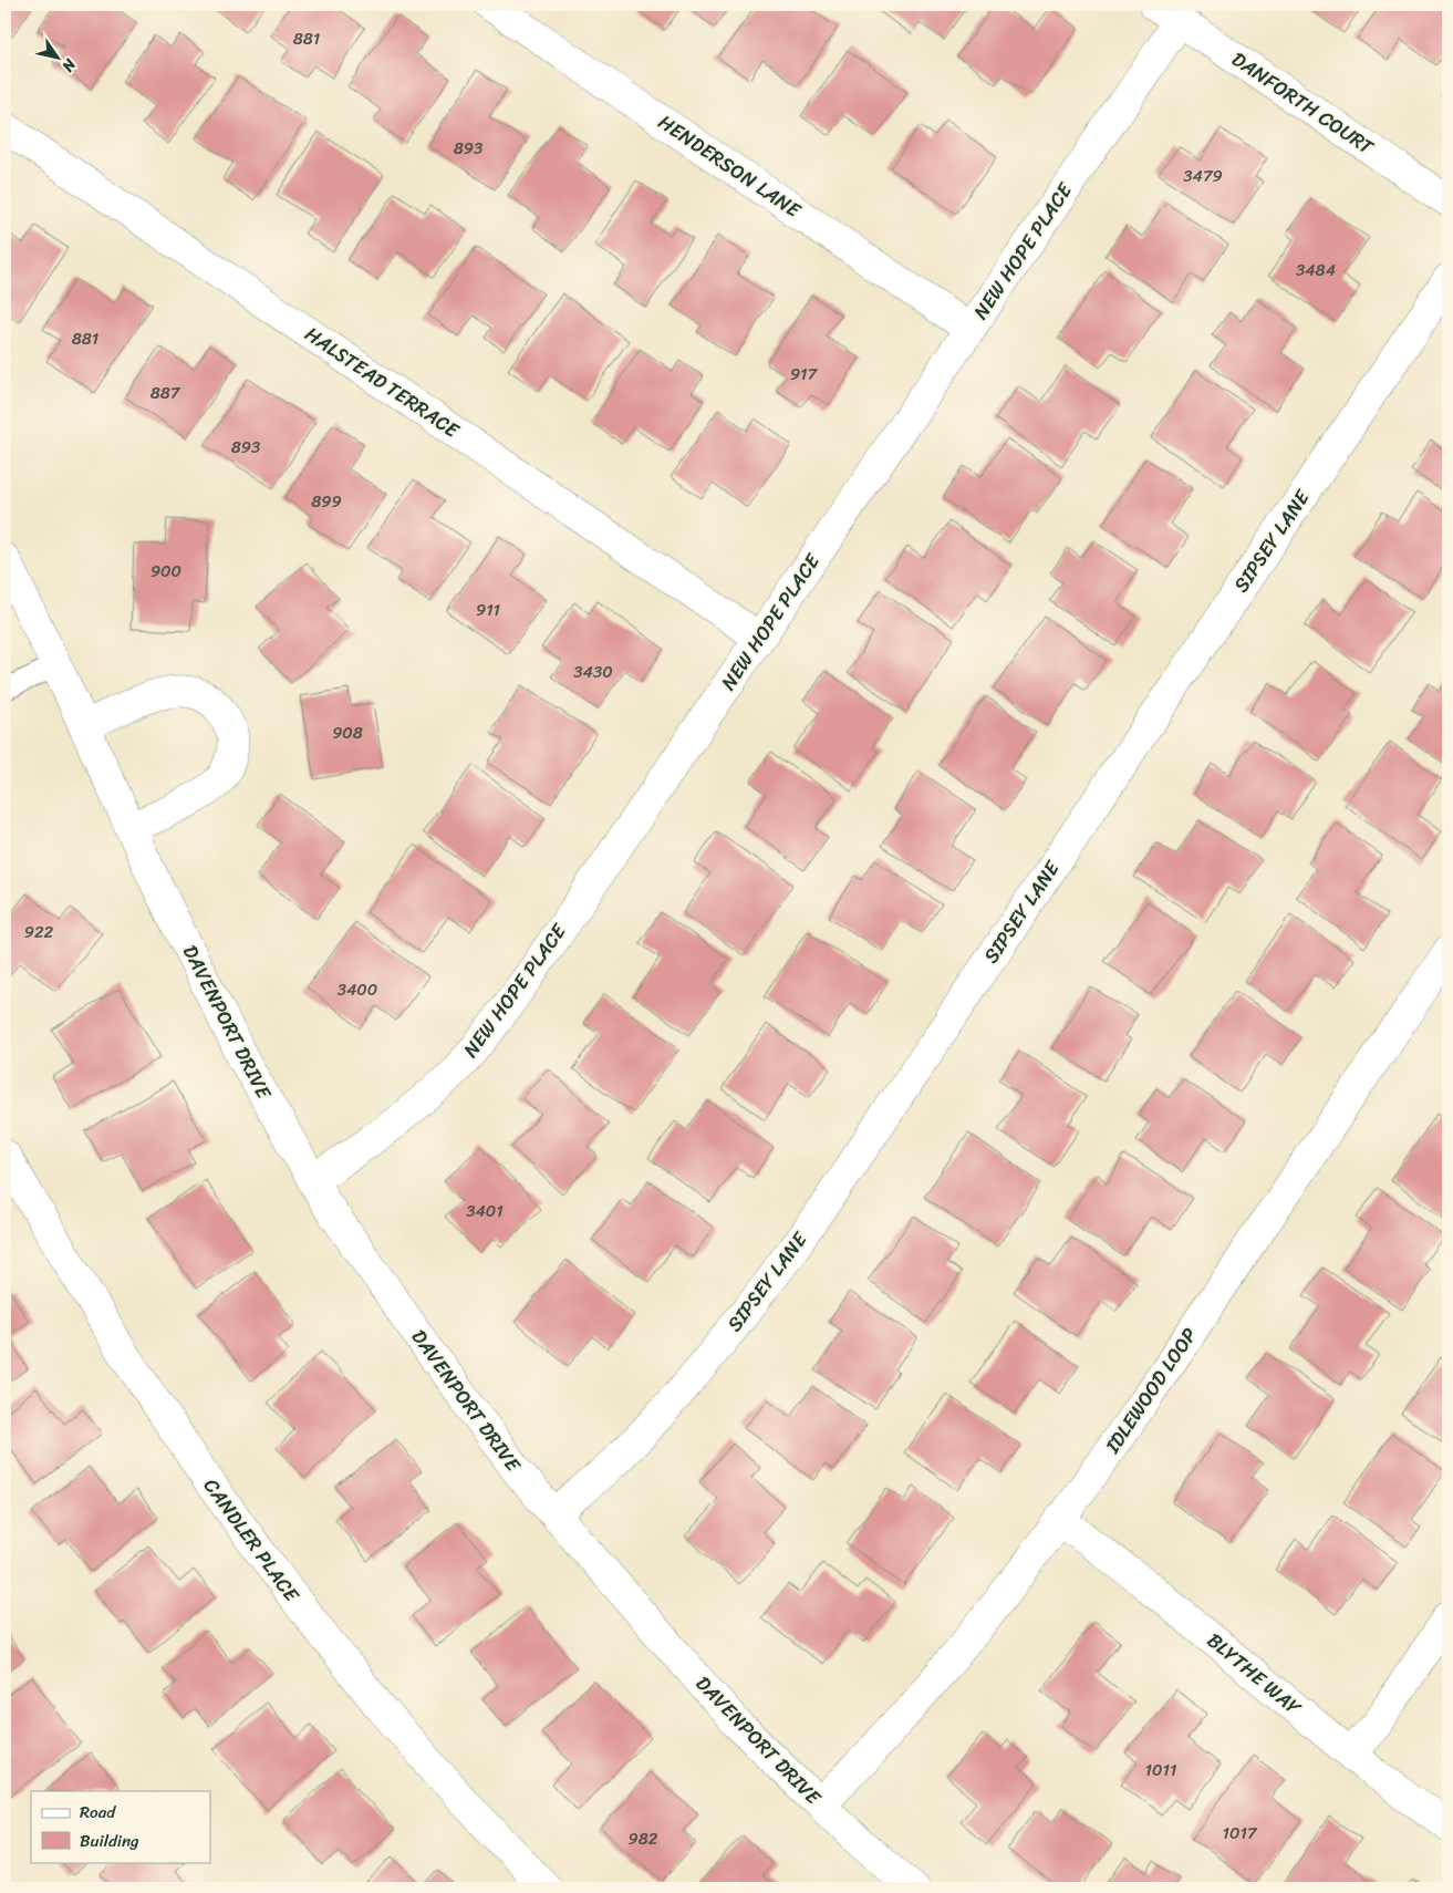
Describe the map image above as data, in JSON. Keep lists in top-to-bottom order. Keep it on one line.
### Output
{"streets":{"street":["DANFORTH COURT","HENDERSON LANE","NEW HOPE PLACE","HALSTEAD TERRACE","SIPSEY LANE","DAVENPORT DRIVE","IDLEWOOD LOOP","CANDLER PLACE","BLYTHE WAY"]},"crossings":[["DANFORTH COURT","NEW HOPE PLACE"],["HENDERSON LANE","NEW HOPE PLACE"],["NEW HOPE PLACE","HALSTEAD TERRACE"],["NEW HOPE PLACE","DAVENPORT DRIVE"],["SIPSEY LANE","DAVENPORT DRIVE"],["DAVENPORT DRIVE","IDLEWOOD LOOP"],["IDLEWOOD LOOP","BLYTHE WAY"]],"house_numbers":["881","893","3479","3484","881","917","887","893","899","900","911","3430","908","922","3400","3401","1011","1017","982"],"legend":["Road","Building"],"north":"bottom right"}
